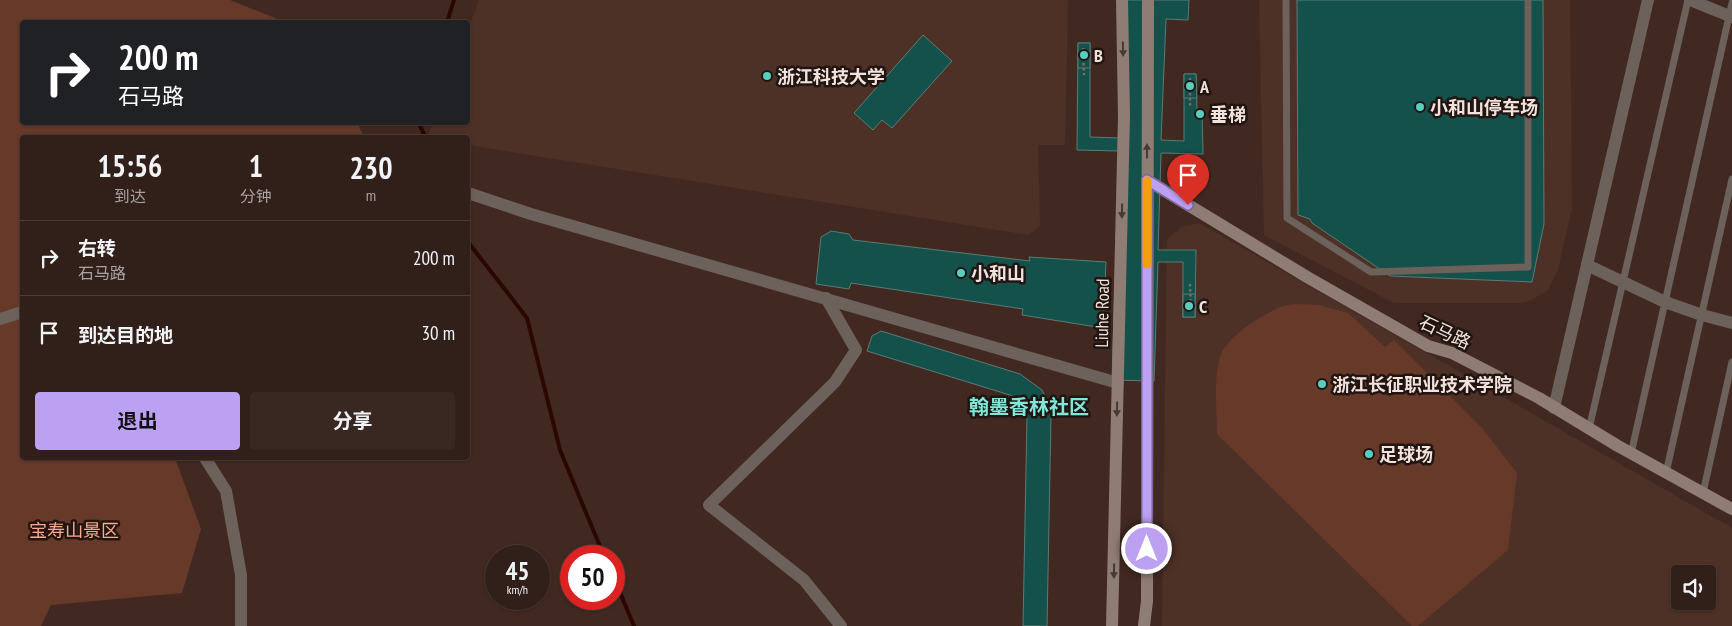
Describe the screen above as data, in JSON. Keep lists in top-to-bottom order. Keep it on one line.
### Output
{"streets":{"main road":["Liuhe Road","石马路"]},"districts":["翰墨香林社区"],"parks":["宝寿山景区"],"places":["B","浙江科技大学","A","小和山停车场","垂梯","小和山","C","浙江长征职业技术学院","足球场"],"page":{"turn":["200 m","石马路"],"eta":["15:56","到达","1","分钟","230","m"],"list":[{"name":"右转","note":"石马路","value":"200 m"},{"name":"到达目的地","value":"30 m"}],"buttons":["退出","分享"],"speed":"45 km/h","limit":"50"}}
